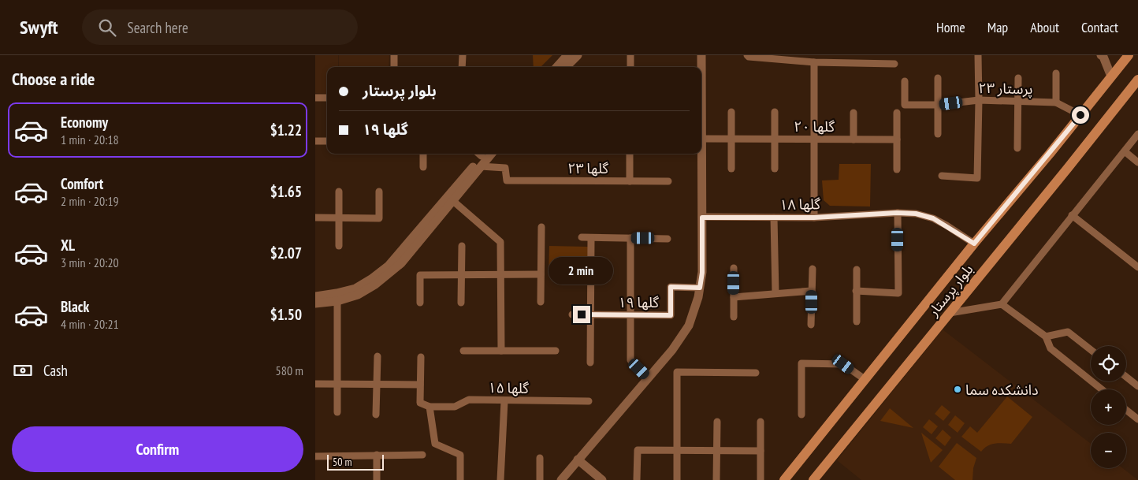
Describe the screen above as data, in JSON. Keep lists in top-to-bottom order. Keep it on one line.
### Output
{"streets":{"main road":["بلوار پرستار"],"street":["پرستار ۲۳","گلها ۲۰","گلها ۲۳","گلها ۱۸","گلها ۱۹","گلها ۱۵"]},"crossings":[["پرستار ۲۳","بلوار پرستار"],["گلها ۱۸","بلوار پرستار"]],"places":["دانشکده سما"],"scale_bar":"50 m","page":{"header":"Swyft","search":"Search here","nav":["Home","Map","About","Contact"],"heading":"Choose a ride","banner":["بلوار پرستار","گلها ۱۹"],"list":[{"name":"Economy","note":"1 min · 20:18","value":"$1.22"},{"name":"Comfort","note":"2 min · 20:19","value":"$1.65"},{"name":"XL","note":"3 min · 20:20","value":"$2.07"},{"name":"Black","note":"4 min · 20:21","value":"$1.50"}],"bubble":"2 min","map_buttons":["+","−"],"pay":["Cash","580 m"],"buttons":"Confirm","scale":"50 m"}}
